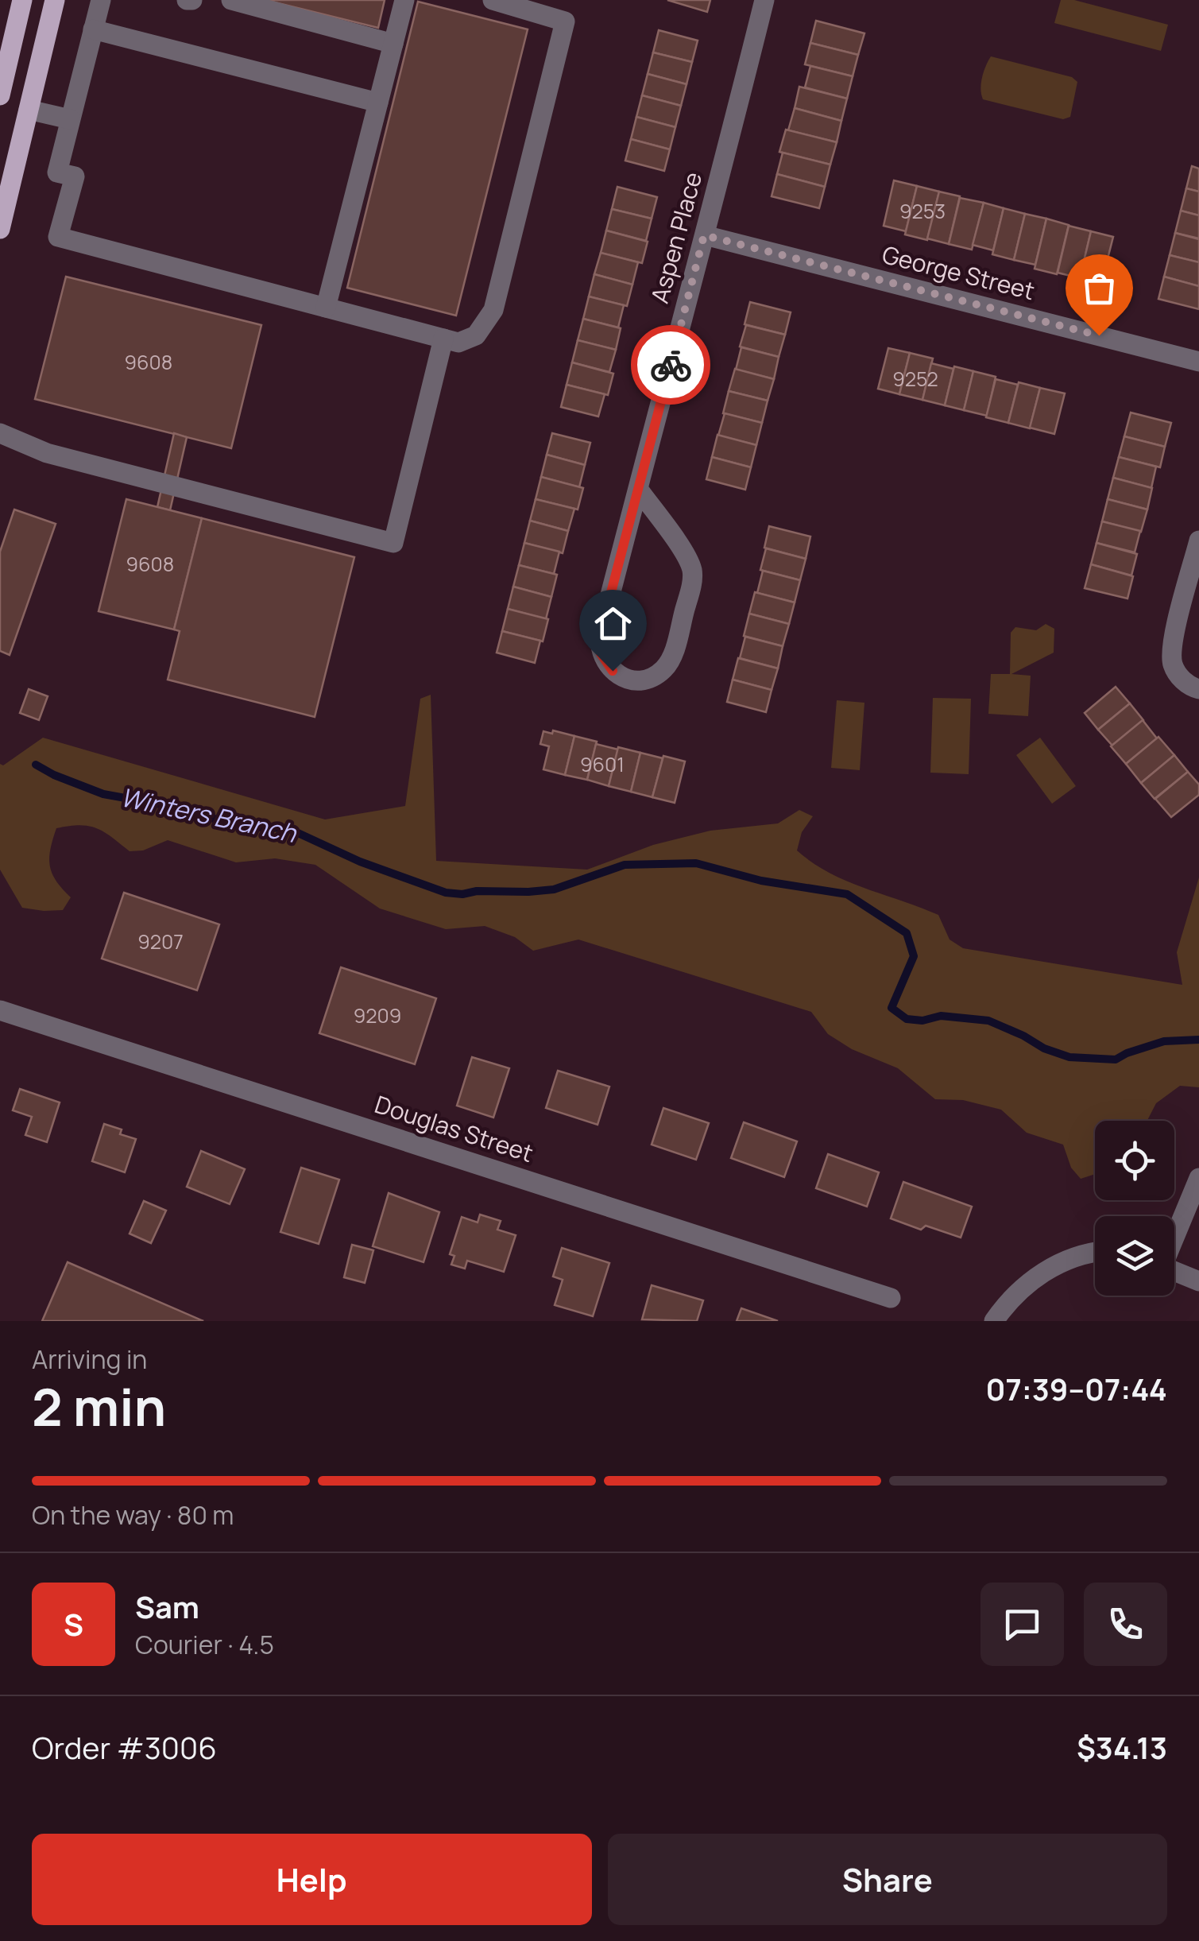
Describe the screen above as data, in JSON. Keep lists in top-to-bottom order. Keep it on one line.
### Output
{"streets":{"street":["Aspen Place","George Street","Douglas Street"]},"crossings":[["Aspen Place","George Street"]],"water":["Winters Branch"],"house_numbers":["9253","9608","9252","9608","9601","9207","9209"],"page":{"heading":["2 min","Arriving in","07:39–07:44"],"panel":["Sam","Courier · 4.5","Order #3006","$34.13"],"bar":"On the way · 80 m","round":"S","buttons":["Help","Share"]}}
